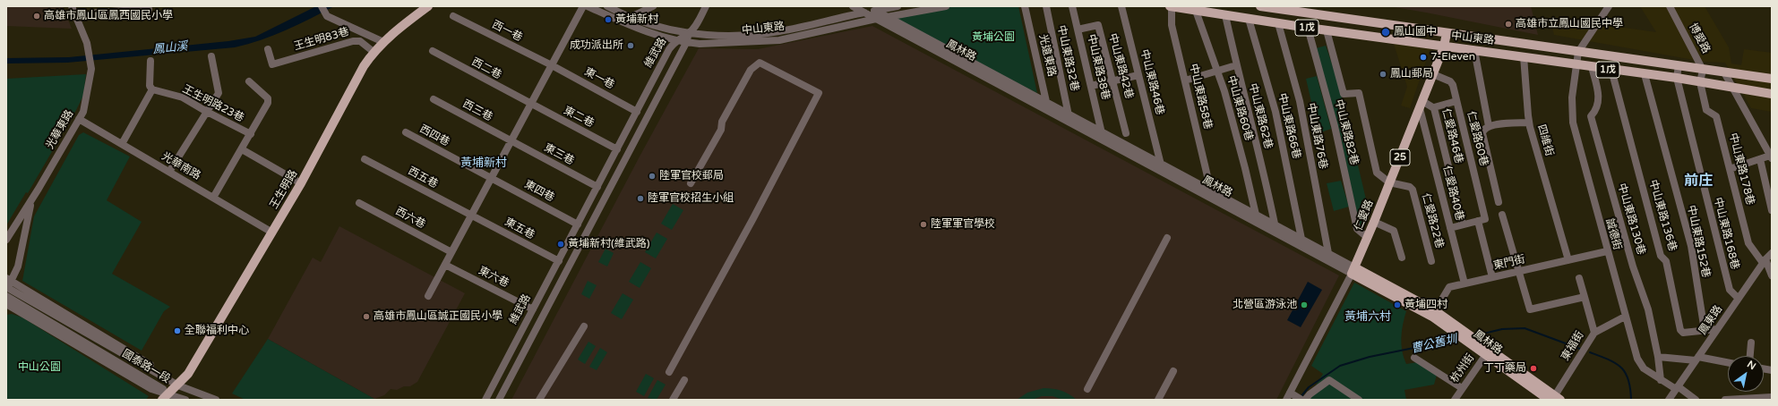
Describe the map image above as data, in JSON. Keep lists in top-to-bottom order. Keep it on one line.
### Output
{"streets":{"main road":["1戊","中山東路","鳳林路","25","王生明路","仁愛路"],"street":["西一巷","博愛路","王生明83巷","維武路","光遠東路","中山東路32巷","中山東路42巷","中山東路38巷","西二巷","東一巷","中山東路46巷","中山東路58巷","王生明路23巷","中山東路60巷","西三巷","中山東路62巷","東二巷","中山東路66巷","光華東路","中山東路82巷","西四巷","中山東路76巷","仁愛路46巷","仁愛路60巷","四維街","東三巷","光華南路","中山東路178巷","西五巷","東四巷","仁愛路40巷","中山東路136巷","西六巷","中山東路130巷","仁愛路22巷","東五巷","中山東路168巷","誠德街","中山東路152巷","東門街","東六巷","鳳東路","東福街","國泰路一段","杭州街"]},"crossings":[["中山東路","博愛路"],["中山東路","鳳林路"],["中山東路","維武路"],["中山東路","中山東路58巷"],["中山東路","中山東路60巷"],["中山東路","中山東路62巷"],["中山東路","中山東路66巷"],["中山東路","中山東路82巷"],["中山東路","中山東路76巷"],["中山東路","中山東路178巷"],["中山東路","仁愛路"],["中山東路","中山東路136巷"],["中山東路","中山東路130巷"],["中山東路","中山東路168巷"],["中山東路","誠德街"],["中山東路","中山東路152巷"],["西一巷","東一巷"],["博愛路","中山東路178巷"],["王生明83巷","王生明路"],["鳳林路","光遠東路"],["鳳林路","中山東路32巷"],["鳳林路","中山東路38巷"],["鳳林路","中山東路46巷"],["鳳林路","中山東路58巷"],["鳳林路","中山東路60巷"],["鳳林路","中山東路62巷"],["鳳林路","中山東路66巷"],["鳳林路","中山東路76巷"],["鳳林路","仁愛路"],["鳳林路","東門街"],["鳳林路","東福街"],["鳳林路","杭州街"],["維武路","東一巷"],["維武路","東二巷"],["維武路","東三巷"],["維武路","東四巷"],["維武路","東五巷"],["維武路","東六巷"],["中山東路42巷","中山東路38巷"],["西二巷","東二巷"],["西三巷","東三巷"],["光華東路","光華南路"],["光華東路","國泰路一段"],["中山東路82巷","仁愛路"],["西四巷","東四巷"],["仁愛路46巷","仁愛路40巷"],["仁愛路46巷","仁愛路"],["仁愛路60巷","仁愛路"],["四維街","東門街"],["光華南路","王生明路"],["中山東路178巷","鳳東路"],["西五巷","東五巷"],["王生明路","國泰路一段"],["仁愛路40巷","仁愛路"],["仁愛路40巷","東門街"],["仁愛路","仁愛路22巷"],["中山東路136巷","中山東路152巷"],["中山東路136巷","鳳東路"],["中山東路130巷","誠德街"],["中山東路168巷","鳳東路"],["誠德街","東門街"],["誠德街","鳳東路"],["誠德街","東福街"]],"districts":["黃埔新村","前庄","黃埔六村"],"water":["鳳山溪","曹公舊圳"],"parks":["黃埔公園","中山公園"],"places":["高雄市鳳山區鳳西國民小學","黃埔新村","高雄市立鳳山國民中學","鳳山國中","成功派出所","7-Eleven","鳳山郵局","陸軍官校郵局","陸軍官校招生小組","陸軍軍官學校","黃埔新村(維武路)","北營區游泳池","黃埔四村","高雄市鳳山區誠正國民小學","全聯福利中心","丁丁藥局"],"north":"top right"}
